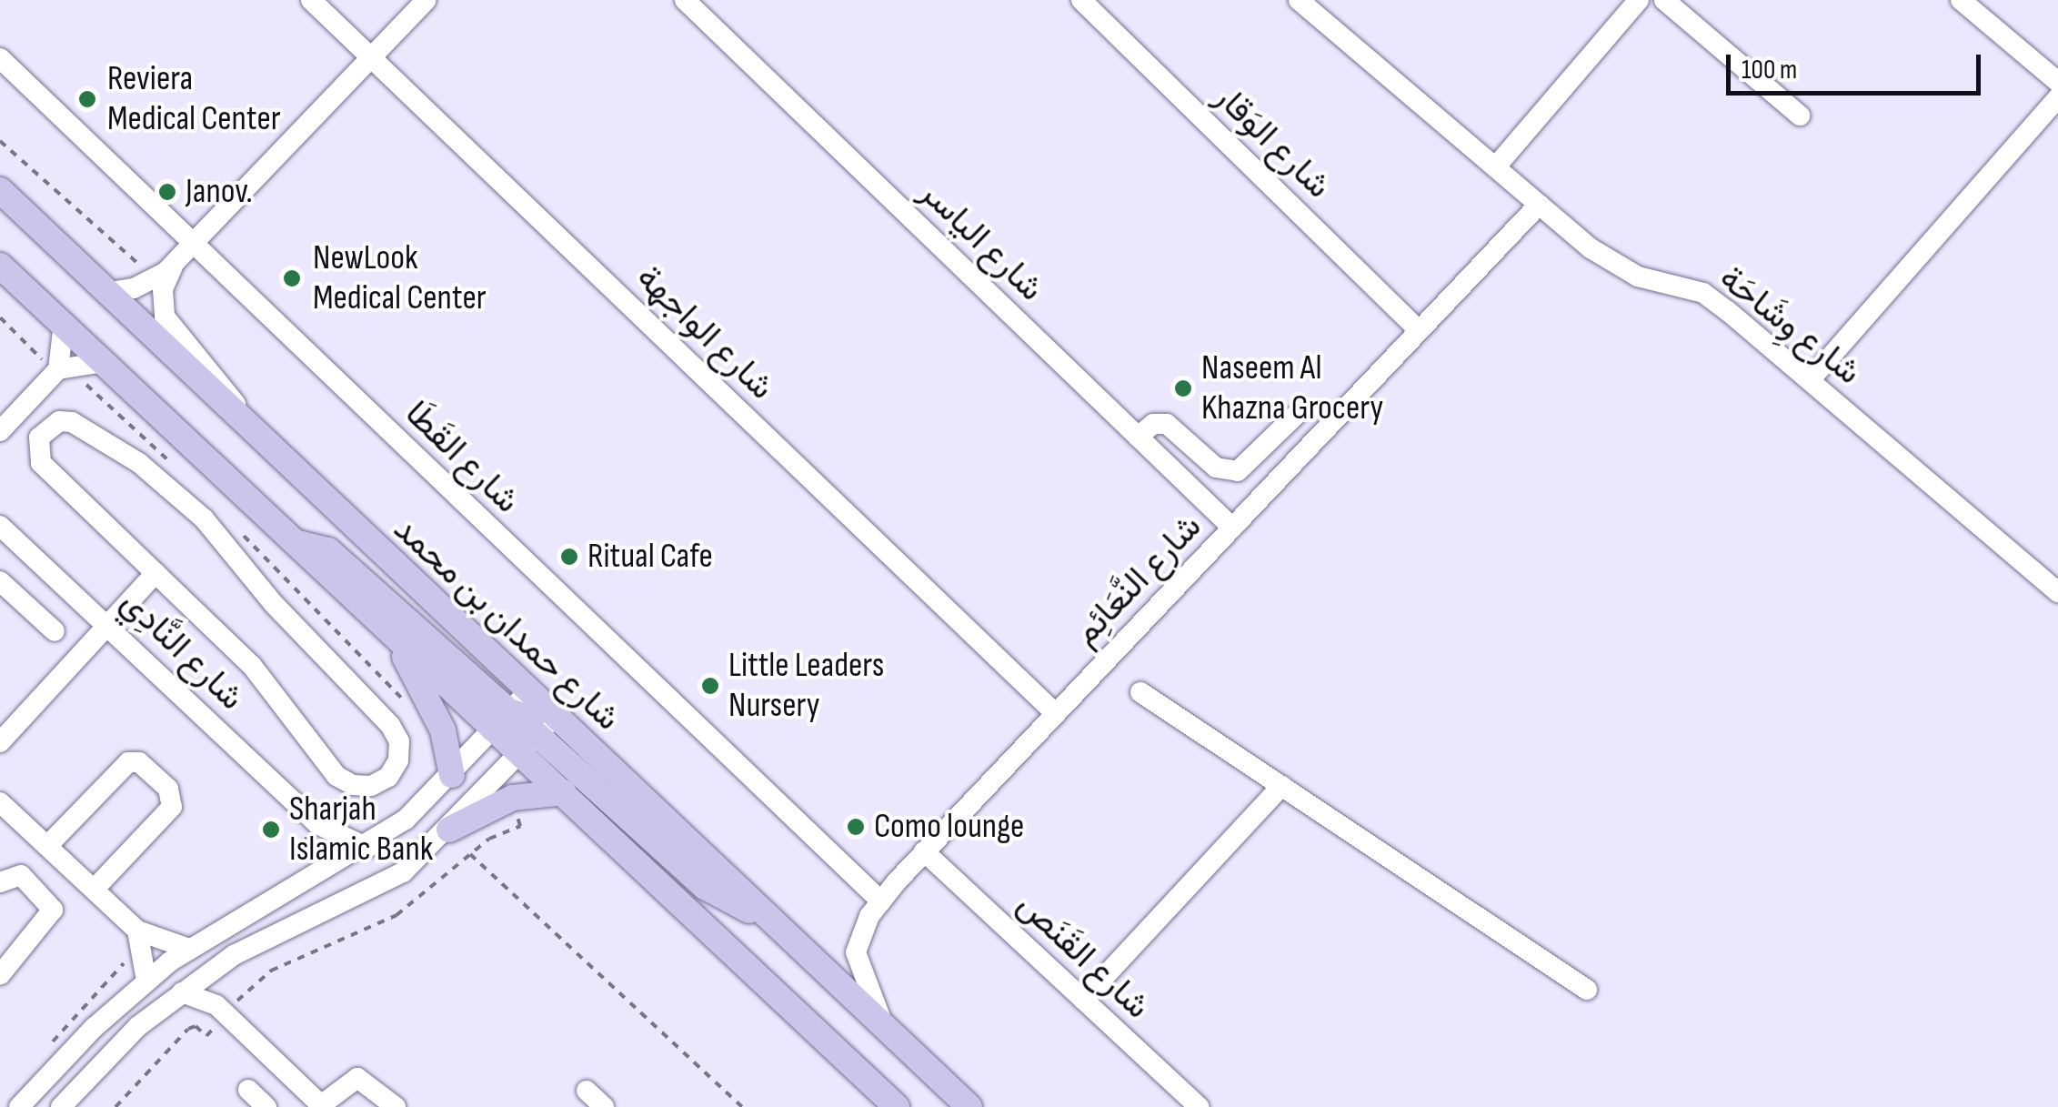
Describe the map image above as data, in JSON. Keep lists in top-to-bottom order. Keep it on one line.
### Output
{"streets":{"main road":["شارع حمدان بن محمد"],"street":["شارع الوَقار","شارع الياسر","شارع وِشَاحَة","شارع الواجهة","شارع القَطَا","شارع النَّعَائِم","شارع النَّادِي","شارع القَنَص"]},"crossings":[["شارع الوَقار","شارع النَّعَائِم"],["شارع الياسر","شارع النَّعَائِم"],["شارع وِشَاحَة","شارع النَّعَائِم"],["شارع الواجهة","شارع النَّعَائِم"],["شارع القَطَا","شارع النَّعَائِم"],["شارع النَّعَائِم","شارع حمدان بن محمد"],["شارع النَّعَائِم","شارع القَنَص"]],"places":["Reviera Medical Center","Janov.","NewLook Medical Center","Naseem Al Khazna Grocery","Ritual Cafe","Little Leaders Nursery","Como lounge","Sharjah Islamic Bank"],"scale_bar":"100 m"}
